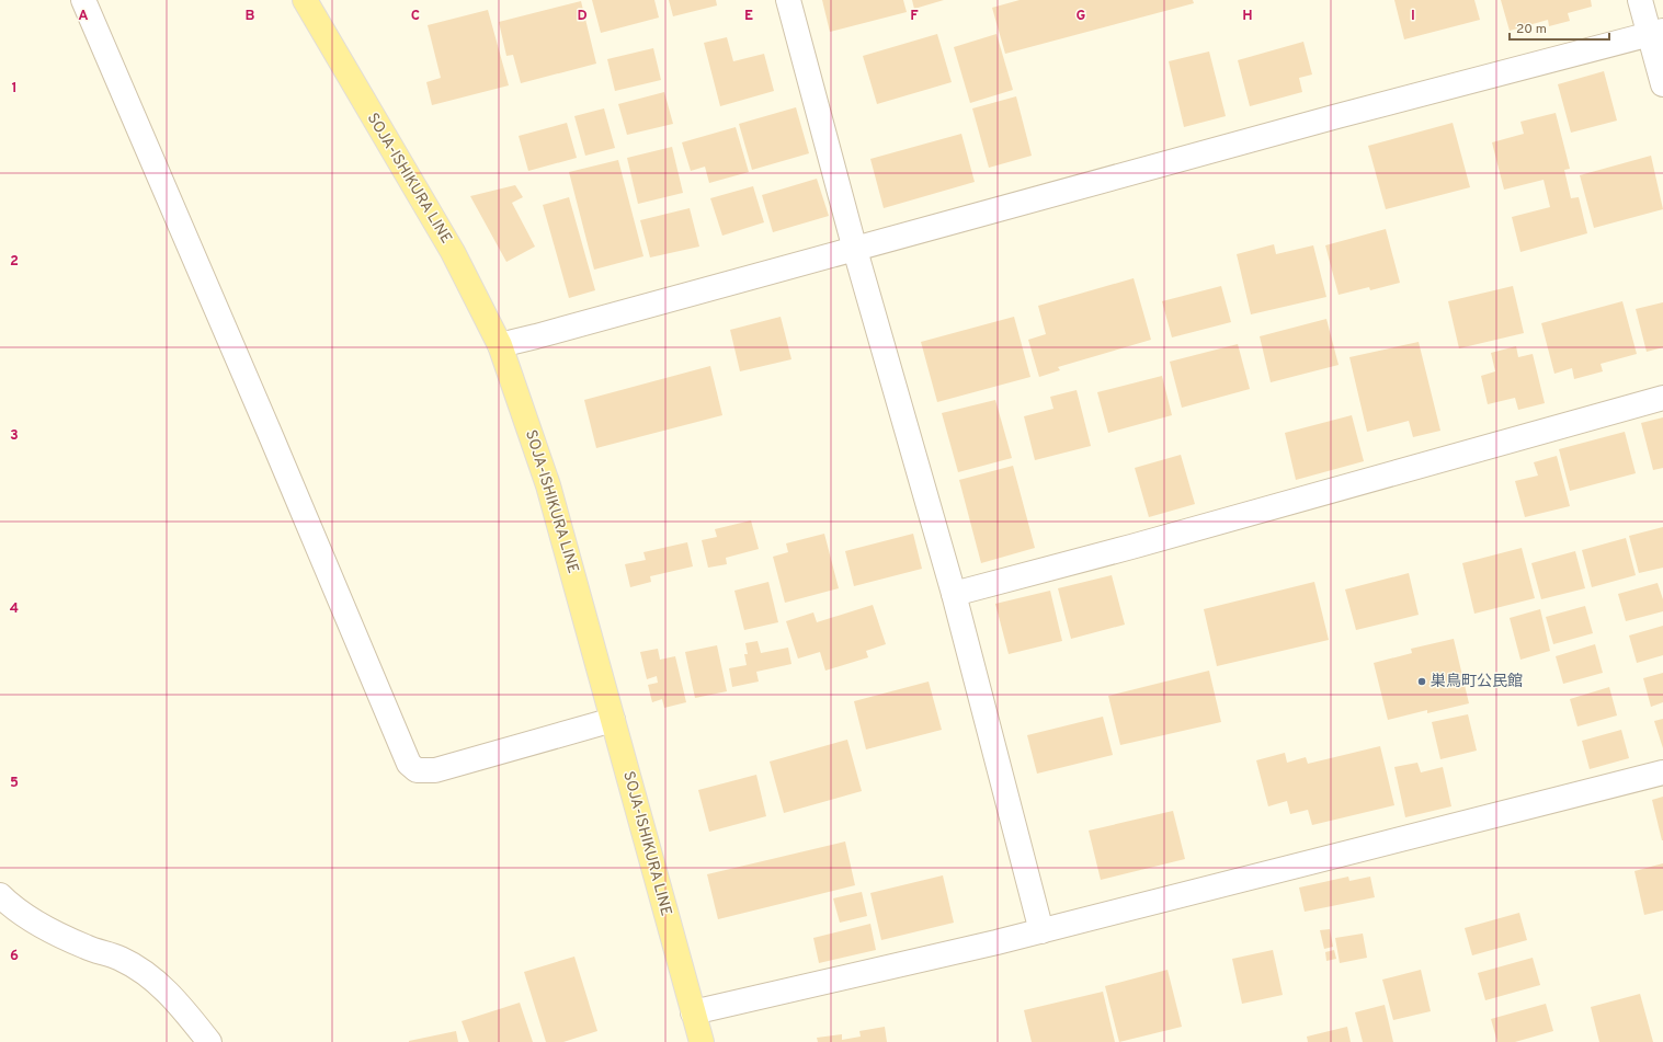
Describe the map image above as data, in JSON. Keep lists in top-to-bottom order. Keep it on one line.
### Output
{"streets":{"main road":["SOJA-ISHIKURA LINE"]},"places":["巣鳥町公民館"],"scale_bar":"20 m","grid":{"columns":["A","B","C","D","E","F","G","H","I"],"rows":["1","2","3","4","5","6"]}}
